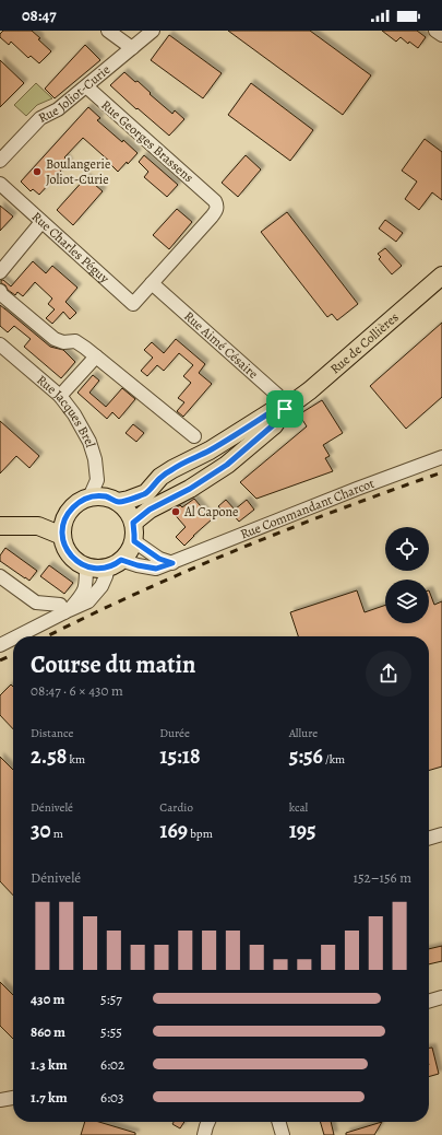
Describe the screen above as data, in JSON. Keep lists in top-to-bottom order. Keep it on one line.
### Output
{"streets":{"main road":["Rue de Collières"],"street":["Rue Joliot-Curie","Rue Georges Brassens","Rue Charles Péguy","Rue Aimé Césaire","Rue Jacques Brel","Rue Commandant Charcot"]},"crossings":[["Rue Joliot-Curie","Rue Georges Brassens"],["Rue Georges Brassens","Rue Charles Péguy"],["Rue Georges Brassens","Rue Aimé Césaire"],["Rue Charles Péguy","Rue Aimé Césaire"],["Rue de Collières","Rue Aimé Césaire"],["Rue de Collières","Rue Jacques Brel"],["Rue de Collières","Rue Commandant Charcot"],["Rue Jacques Brel","Rue Commandant Charcot"]],"places":["Boulangerie Joliot-Curie","Al Capone"],"page":{"status":"08:47","heading":["Course du matin","08:47 · 6 × 430 m"],"stats":[["Distance","2.58 km"],["Durée","15:18"],["Allure","5:56 /km"],["Dénivelé","30 m"],["Cardio","169 bpm"],["kcal","195"]],"chart":["Dénivelé","152–156 m"],"list":[{"name":"430 m","note":"5:57"},{"name":"860 m","note":"5:55"},{"name":"1.3 km","note":"6:02"},{"name":"1.7 km","note":"6:03"}]}}
